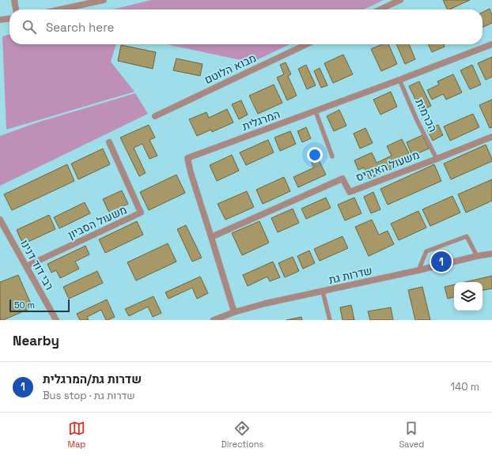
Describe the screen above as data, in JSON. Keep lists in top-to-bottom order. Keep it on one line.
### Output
{"streets":{"street":["מבוא הלוטם","המרגלית","משעול האיריס","משעול הסביון","רבי דוד דנינו","שדרות גת"],"lane":["הכרמית"]},"crossings":[["הכרמית","המרגלית"],["הכרמית","משעול האיריס"],["המרגלית","משעול האיריס"],["המרגלית","שדרות גת"],["משעול הסביון","רבי דוד דנינו"]],"scale_bar":"50 m","page":{"search":"Search here","pins":"1","scale":"50 m","heading":"Nearby","list":[{"mark":"1","name":"שדרות גת/המרגלית","note":"Bus stop · שדרות גת","value":"140 m"}],"nav":["Map","Directions","Saved"]}}
